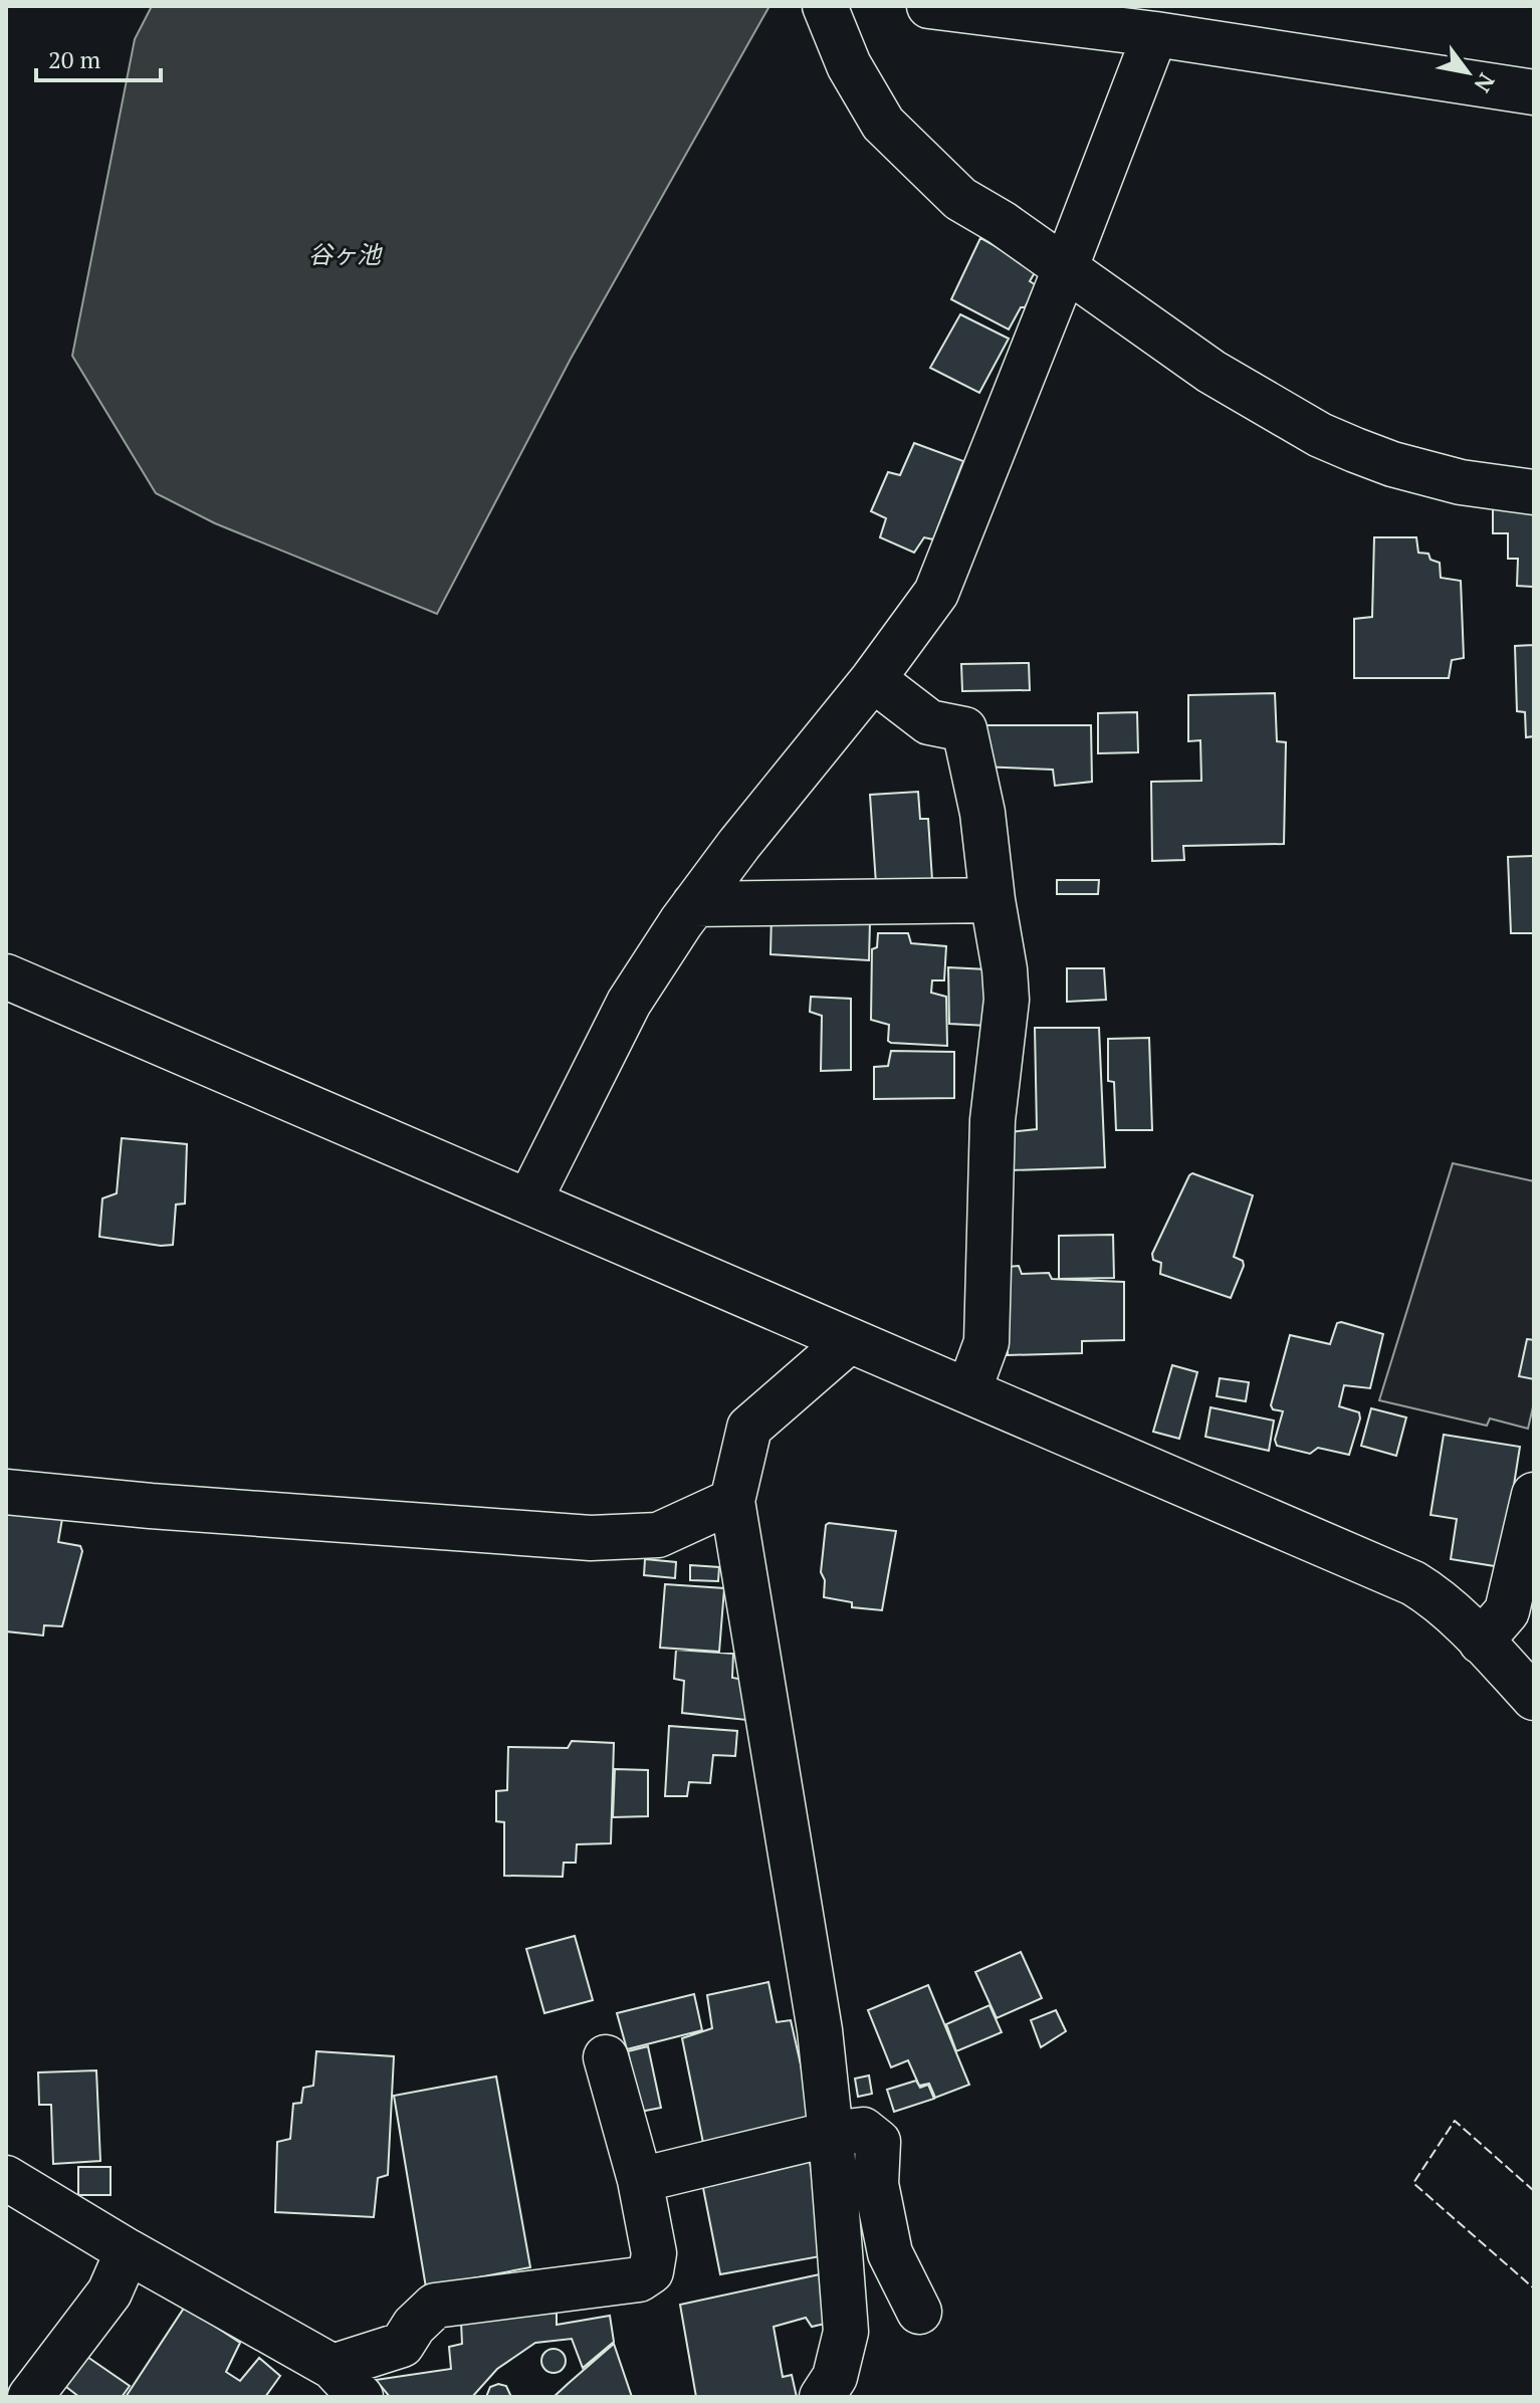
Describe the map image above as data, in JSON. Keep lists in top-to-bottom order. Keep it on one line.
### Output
{"water":["谷ヶ池"],"scale_bar":"20 m","north":"bottom right"}
